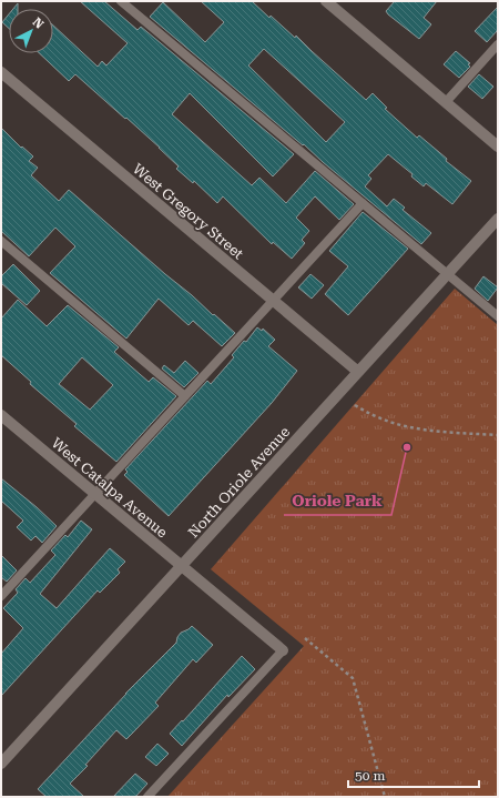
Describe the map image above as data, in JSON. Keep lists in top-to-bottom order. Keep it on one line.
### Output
{"streets":{"street":["West Gregory Street","North Oriole Avenue","West Catalpa Avenue"]},"crossings":[["West Gregory Street","North Oriole Avenue"],["North Oriole Avenue","West Catalpa Avenue"]],"places":["Oriole Park"],"scale_bar":"50 m","north":"top right"}
